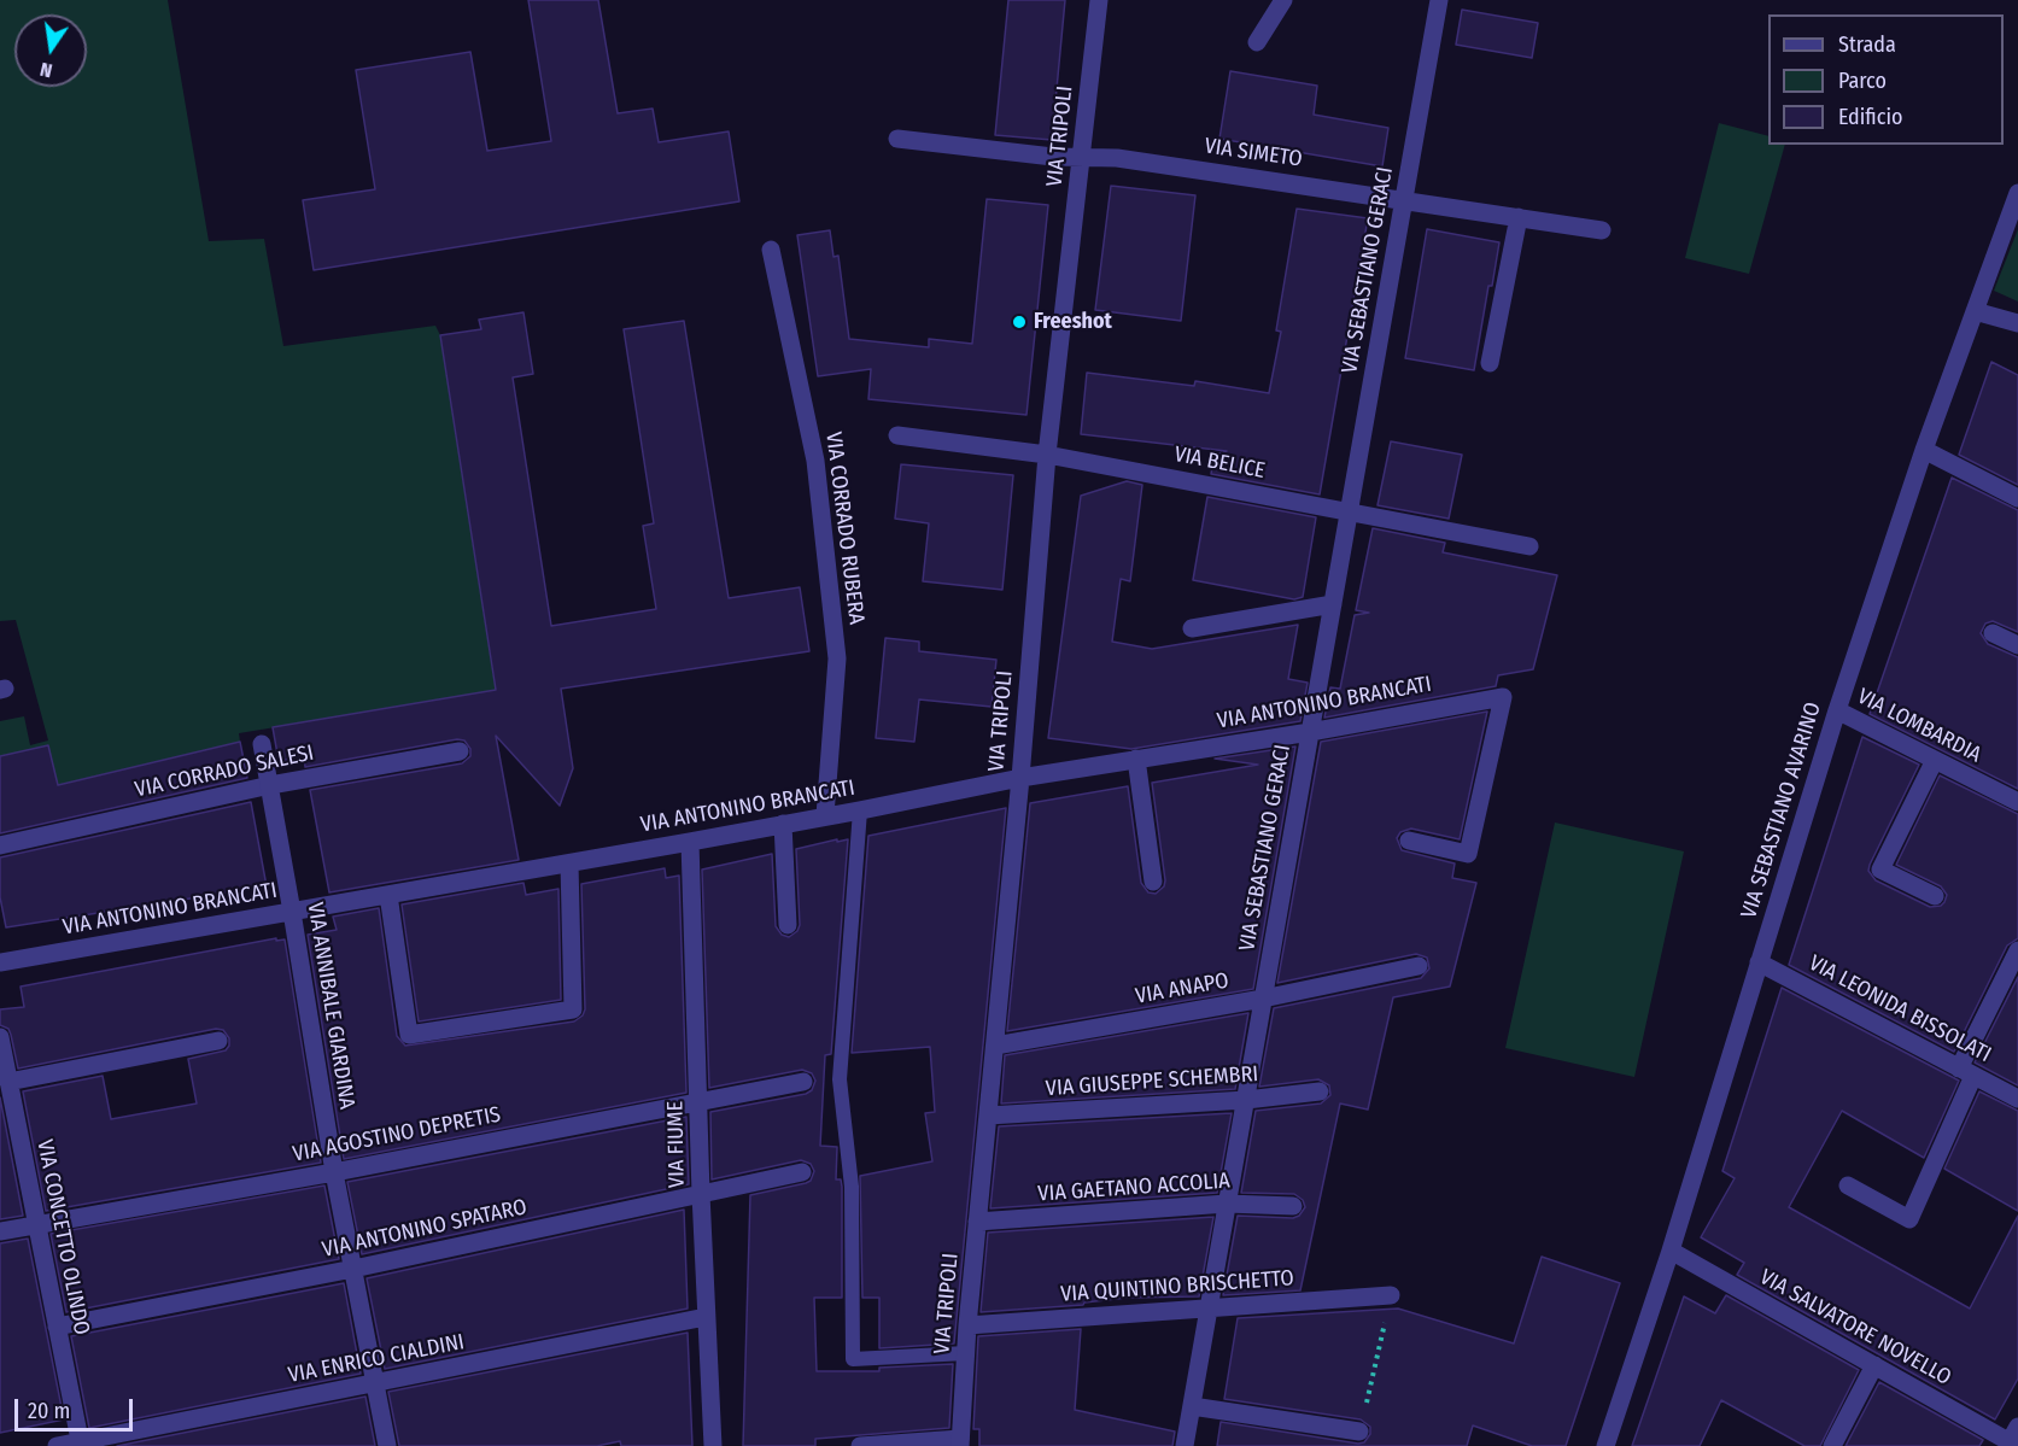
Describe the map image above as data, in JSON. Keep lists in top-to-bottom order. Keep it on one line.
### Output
{"streets":{"street":["VIA TRIPOLI","VIA SIMETO","VIA SEBASTIANO GERACI","VIA BELICE","VIA CORRADO RUBERA","VIA ANTONINO BRANCATI","VIA LOMBARDIA","VIA CORRADO SALESI","VIA SEBASTIANO AVARINO","VIA ANAPO","VIA ANNIBALE GIARDINA","VIA LEONIDA BISSOLATI","VIA GIUSEPPE SCHEMBRI","VIA AGOSTINO DEPRETIS","VIA FIUME","VIA GAETANO ACCOLIA","VIA ANTONINO SPATARO","VIA CONCETTO OLINDO","VIA QUINTINO BRISCHETTO","VIA SALVATORE NOVELLO","VIA ENRICO CIALDINI"]},"crossings":[["VIA TRIPOLI","VIA SIMETO"],["VIA TRIPOLI","VIA BELICE"],["VIA TRIPOLI","VIA ANTONINO BRANCATI"],["VIA TRIPOLI","VIA ANAPO"],["VIA TRIPOLI","VIA GIUSEPPE SCHEMBRI"],["VIA TRIPOLI","VIA GAETANO ACCOLIA"],["VIA TRIPOLI","VIA QUINTINO BRISCHETTO"],["VIA SIMETO","VIA SEBASTIANO GERACI"],["VIA SEBASTIANO GERACI","VIA BELICE"],["VIA SEBASTIANO GERACI","VIA ANTONINO BRANCATI"],["VIA SEBASTIANO GERACI","VIA ANAPO"],["VIA SEBASTIANO GERACI","VIA GIUSEPPE SCHEMBRI"],["VIA SEBASTIANO GERACI","VIA GAETANO ACCOLIA"],["VIA SEBASTIANO GERACI","VIA QUINTINO BRISCHETTO"],["VIA CORRADO RUBERA","VIA ANTONINO BRANCATI"],["VIA ANTONINO BRANCATI","VIA ANNIBALE GIARDINA"],["VIA ANTONINO BRANCATI","VIA FIUME"],["VIA LOMBARDIA","VIA SEBASTIANO AVARINO"],["VIA CORRADO SALESI","VIA ANNIBALE GIARDINA"],["VIA SEBASTIANO AVARINO","VIA LEONIDA BISSOLATI"],["VIA SEBASTIANO AVARINO","VIA SALVATORE NOVELLO"],["VIA ANNIBALE GIARDINA","VIA AGOSTINO DEPRETIS"],["VIA ANNIBALE GIARDINA","VIA ANTONINO SPATARO"],["VIA ANNIBALE GIARDINA","VIA ENRICO CIALDINI"],["VIA AGOSTINO DEPRETIS","VIA FIUME"],["VIA AGOSTINO DEPRETIS","VIA CONCETTO OLINDO"],["VIA FIUME","VIA ANTONINO SPATARO"],["VIA FIUME","VIA ENRICO CIALDINI"],["VIA ANTONINO SPATARO","VIA CONCETTO OLINDO"],["VIA CONCETTO OLINDO","VIA ENRICO CIALDINI"]],"places":["Freeshot"],"legend":["Strada","Parco","Edificio"],"scale_bar":"20 m","north":"bottom"}
